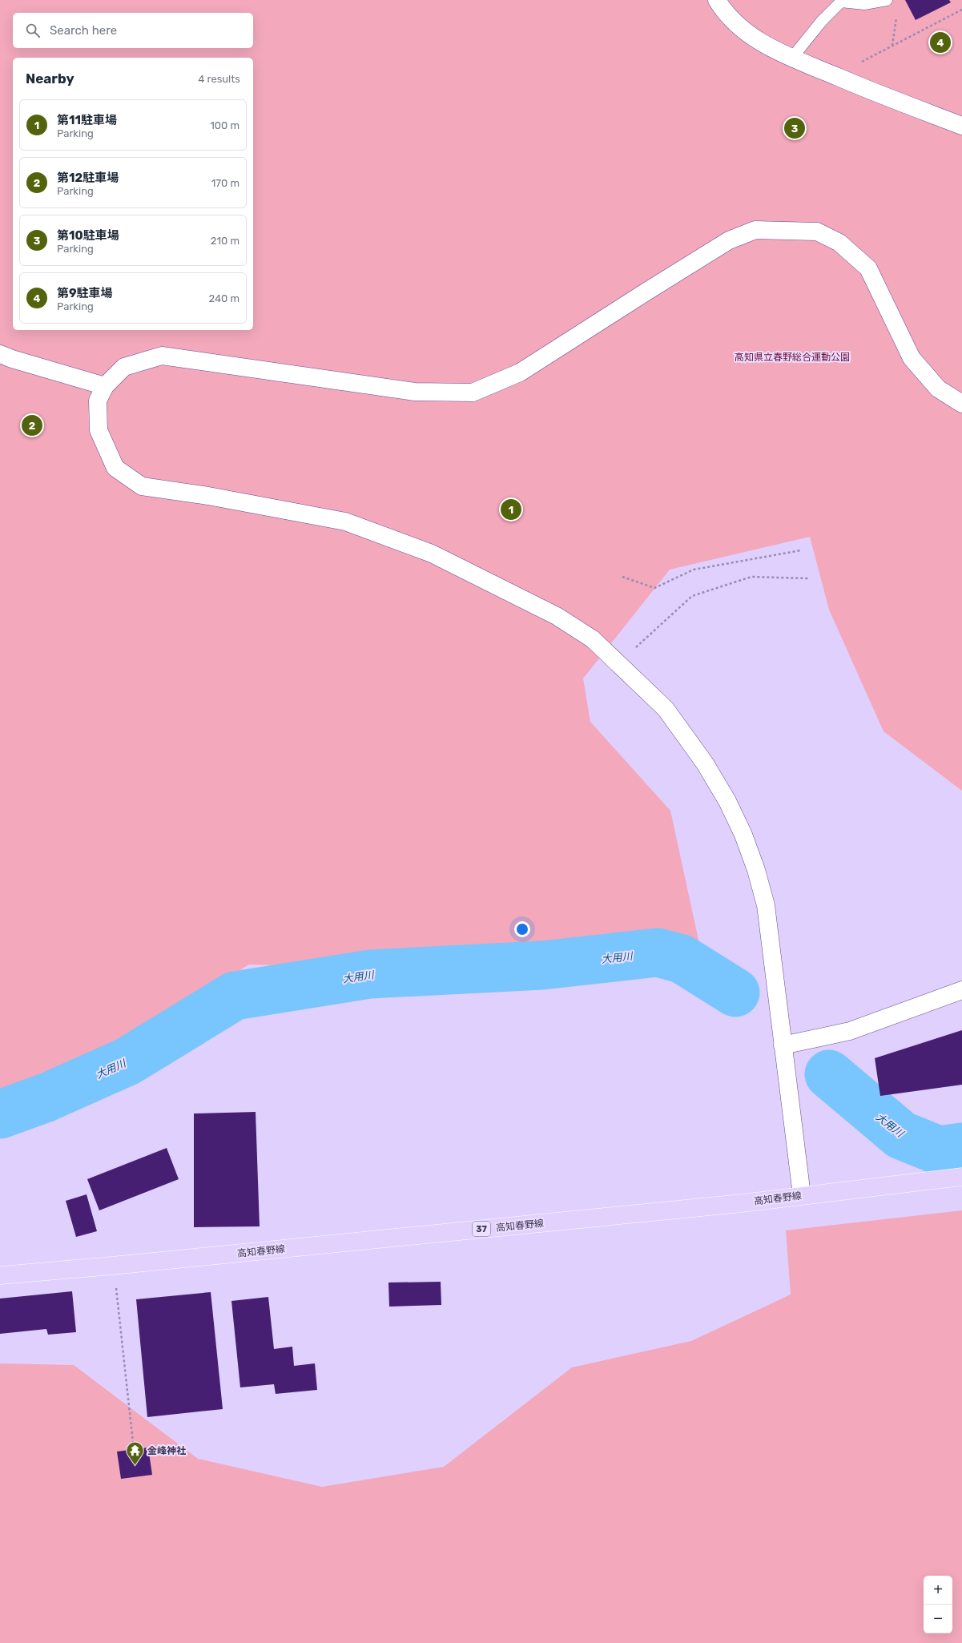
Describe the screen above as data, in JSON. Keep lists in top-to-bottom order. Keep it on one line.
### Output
{"streets":{"main road":["高知春野線","37"]},"water":["大用川"],"parks":["高知県立春野総合運動公園"],"places":{"temple":["金峰神社"]},"page":{"search":"Search here","pins":["4","3","2","1"],"heading":["Nearby","4 results"],"list":[{"mark":"1","name":"第11駐車場","note":"Parking","value":"100 m"},{"mark":"2","name":"第12駐車場","note":"Parking","value":"170 m"},{"mark":"3","name":"第10駐車場","note":"Parking","value":"210 m"},{"mark":"4","name":"第9駐車場","note":"Parking","value":"240 m"}],"map_buttons":["+","−"]}}
